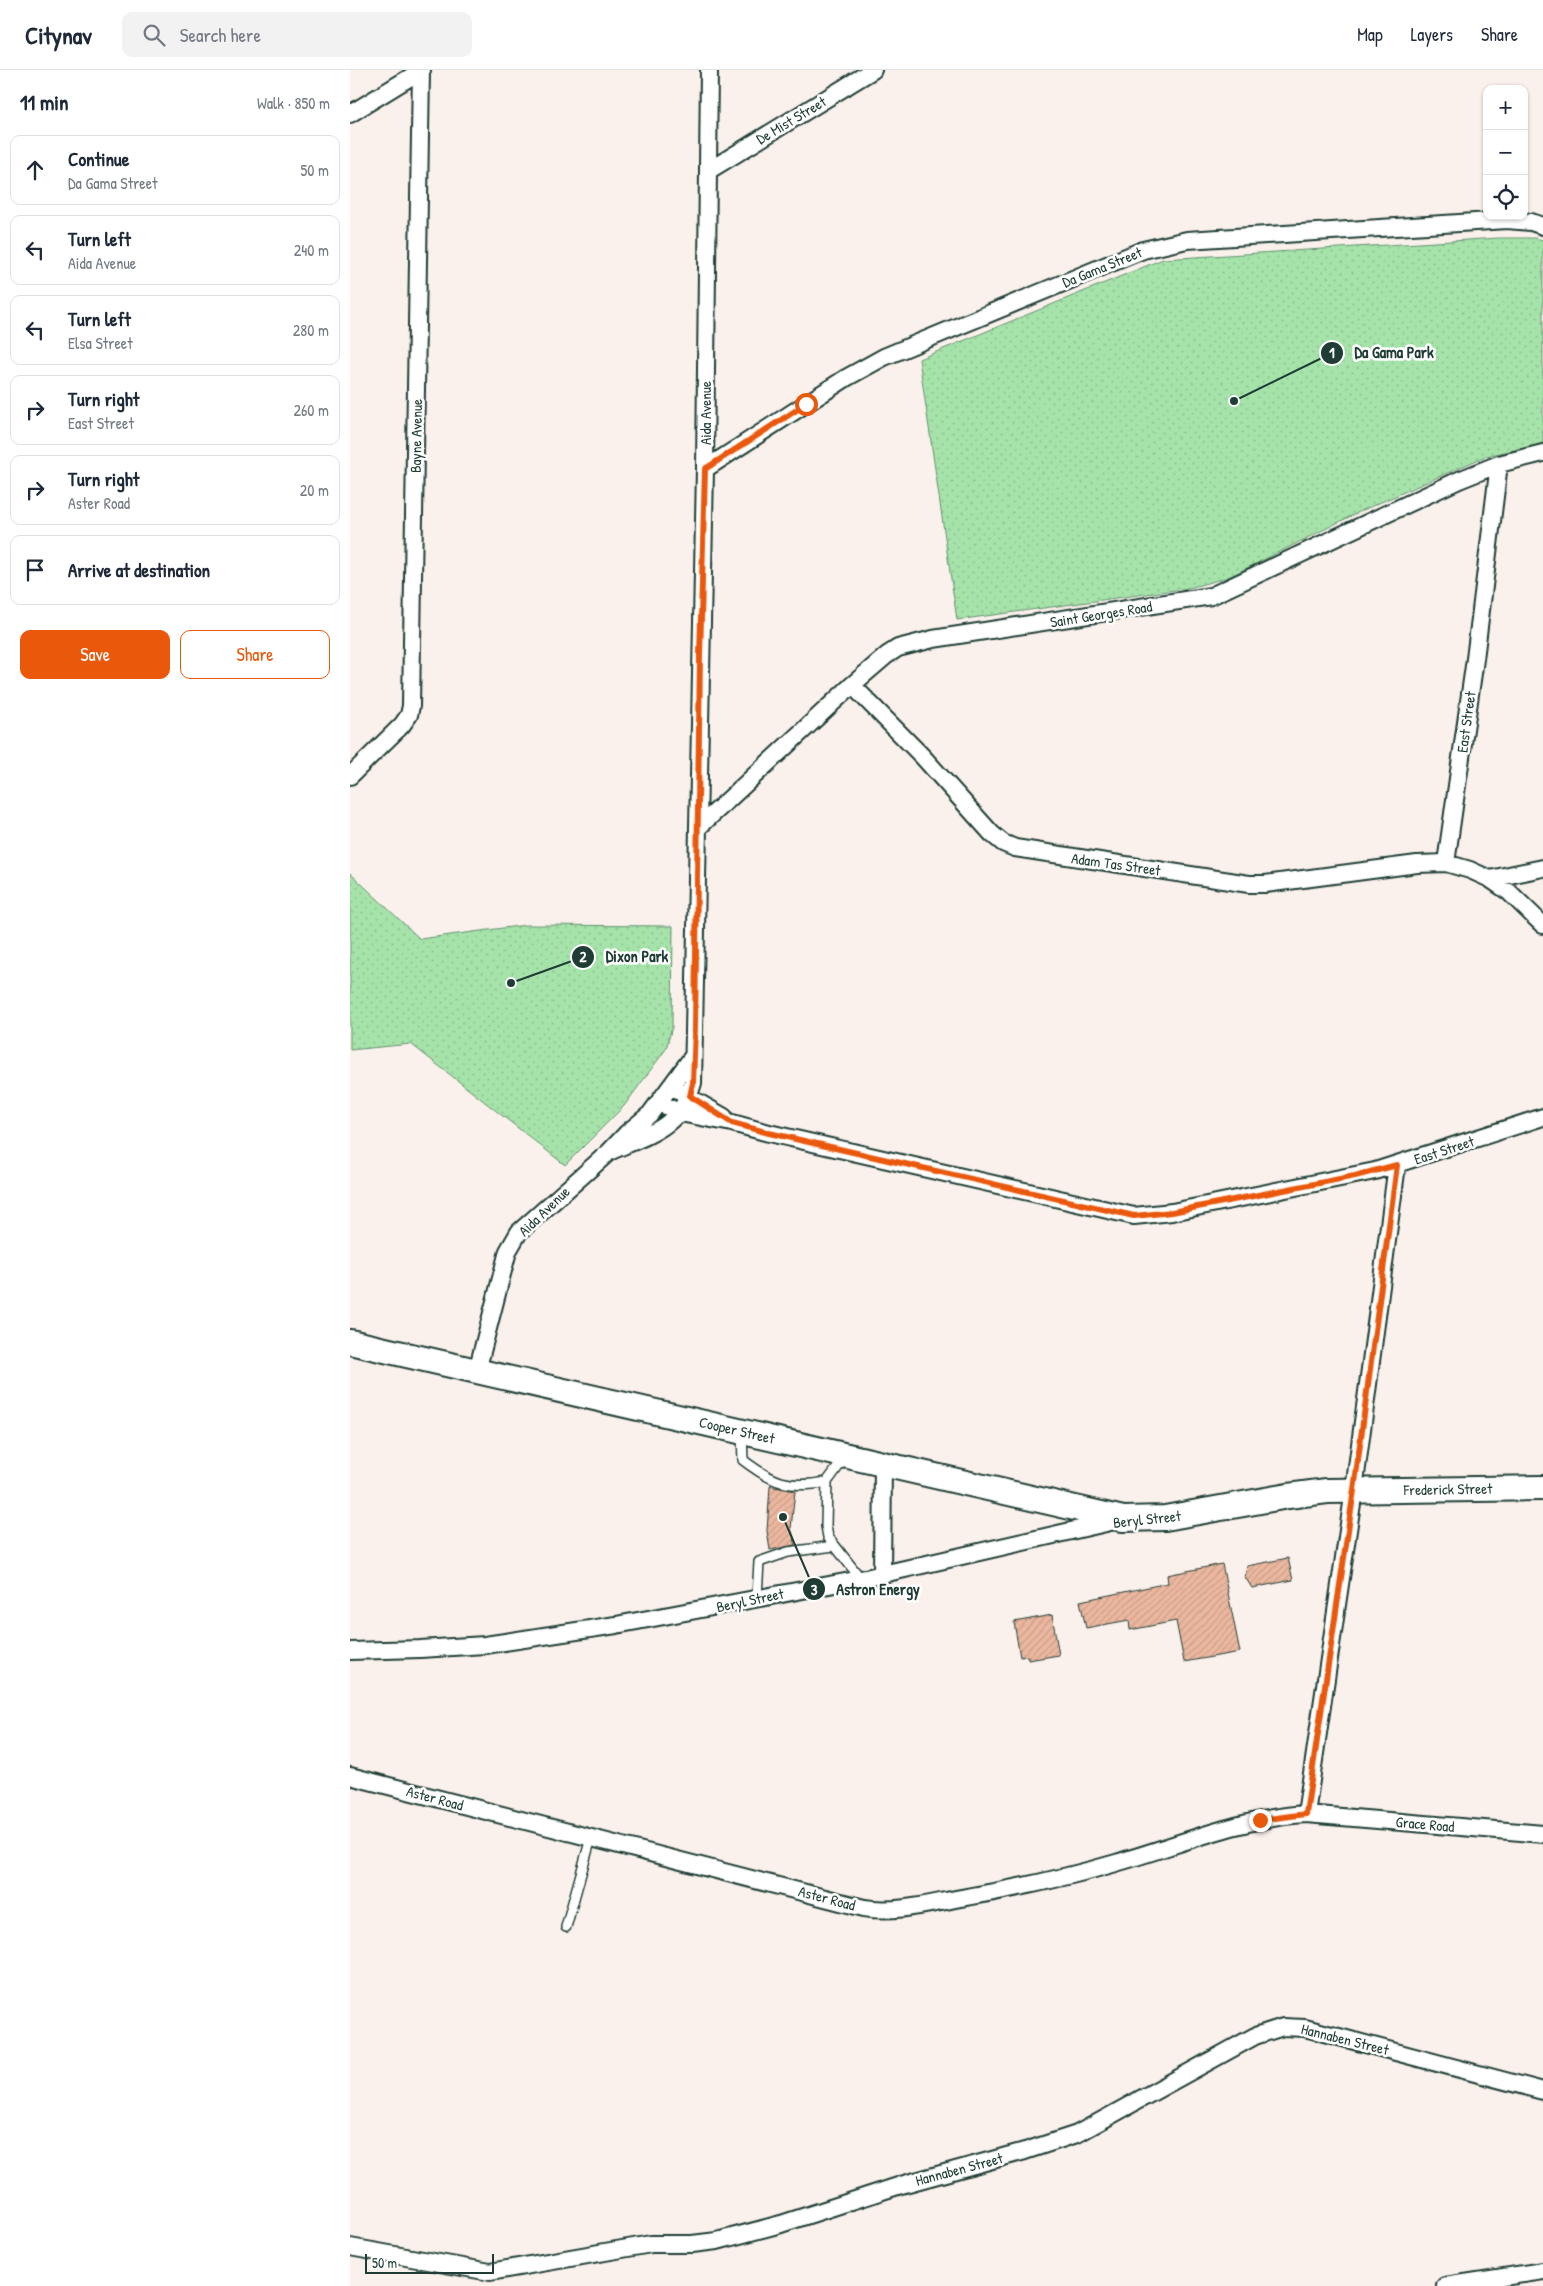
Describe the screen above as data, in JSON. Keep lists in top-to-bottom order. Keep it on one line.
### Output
{"streets":{"main road":["Cooper Street","Frederick Street","Beryl Street"],"street":["De Mist Street","Da Gama Street","Aida Avenue","Bayne Avenue","Saint Georges Road","East Street","Adam Tas Street","Aster Road","Grace Road","Hannaben Street"]},"crossings":[["De Mist Street","Aida Avenue"],["Da Gama Street","Aida Avenue"],["Aida Avenue","Saint Georges Road"],["Aida Avenue","Cooper Street"],["Saint Georges Road","East Street"],["Saint Georges Road","Adam Tas Street"],["East Street","Adam Tas Street"],["East Street","Frederick Street"],["East Street","Beryl Street"],["East Street","Aster Road"],["East Street","Grace Road"],["Cooper Street","Beryl Street"],["Frederick Street","Beryl Street"],["Aster Road","Grace Road"]],"places":["Da Gama Park","Dixon Park","Astron Energy"],"scale_bar":"50 m","page":{"header":"Citynav","search":"Search here","nav":["Map","Layers","Share"],"heading":["11 min","Walk · 850 m"],"map_buttons":["+","−"],"list":[["Continue","Da Gama Street","50 m"],["Turn left","Aida Avenue","240 m"],["Turn left","Elsa Street","280 m"],["Turn right","East Street","260 m"],["Turn right","Aster Road","20 m"],"Arrive at destination"],"buttons":["Save","Share"],"scale":"50 m"}}
